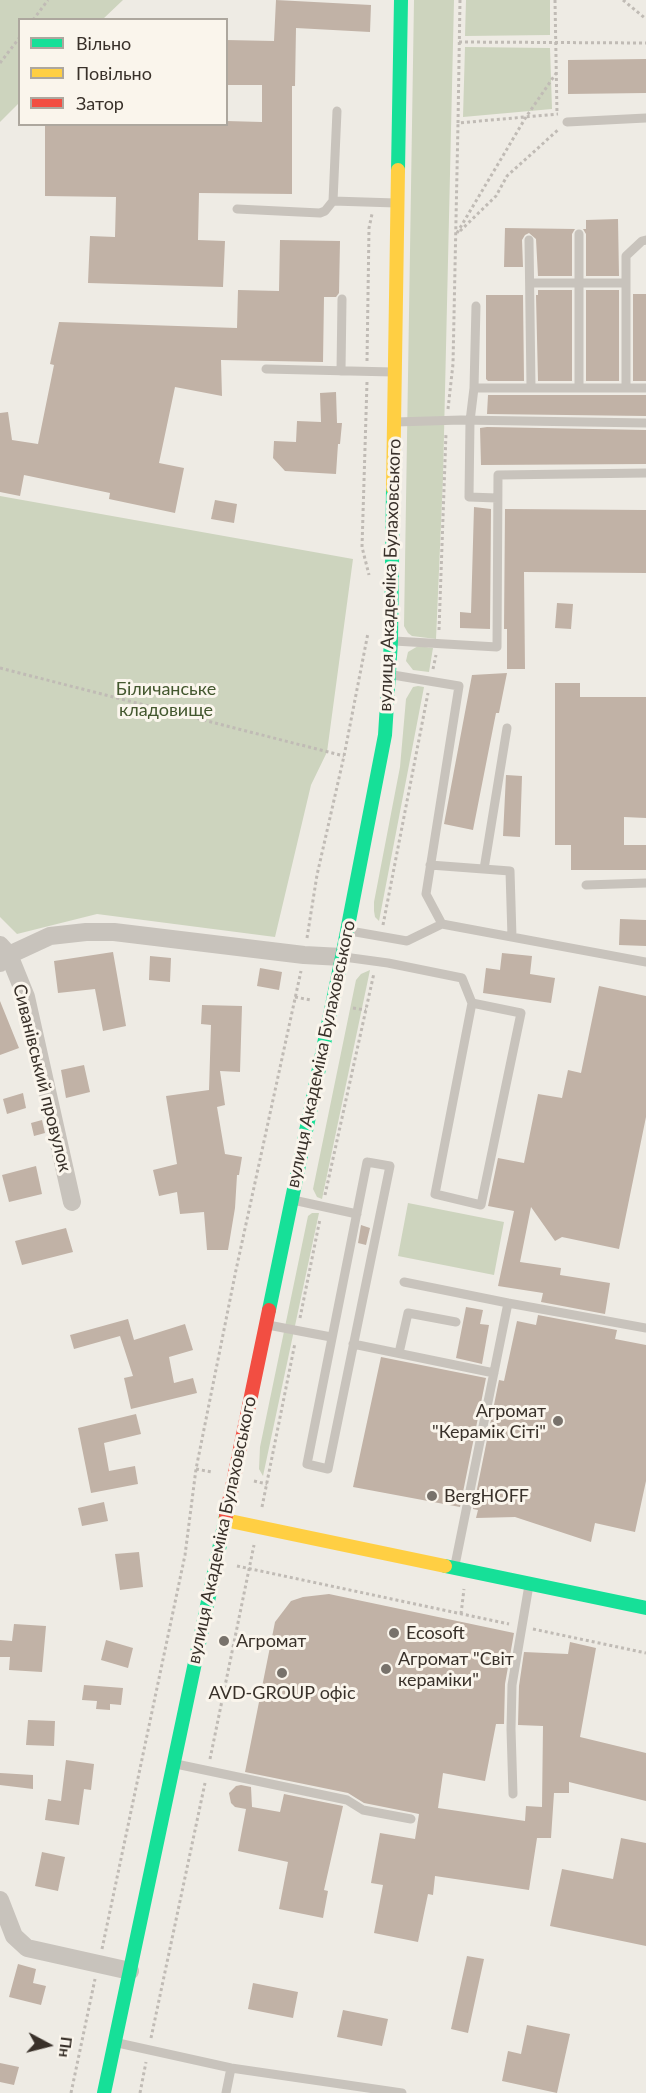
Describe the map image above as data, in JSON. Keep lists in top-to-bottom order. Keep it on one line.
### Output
{"streets":{"main road":["вулиця Академіка Булаховського"],"street":["Сиванівський провулок"]},"parks":["Біличанське кладовище"],"places":["Агромат \"Керамік Сіті\"","BergHOFF","Ecosoft","Агромат","Агромат \"Світ кераміки\"","AVD-GROUP офіс"],"legend":["Вільно","Повільно","Затор"],"north":"right"}
